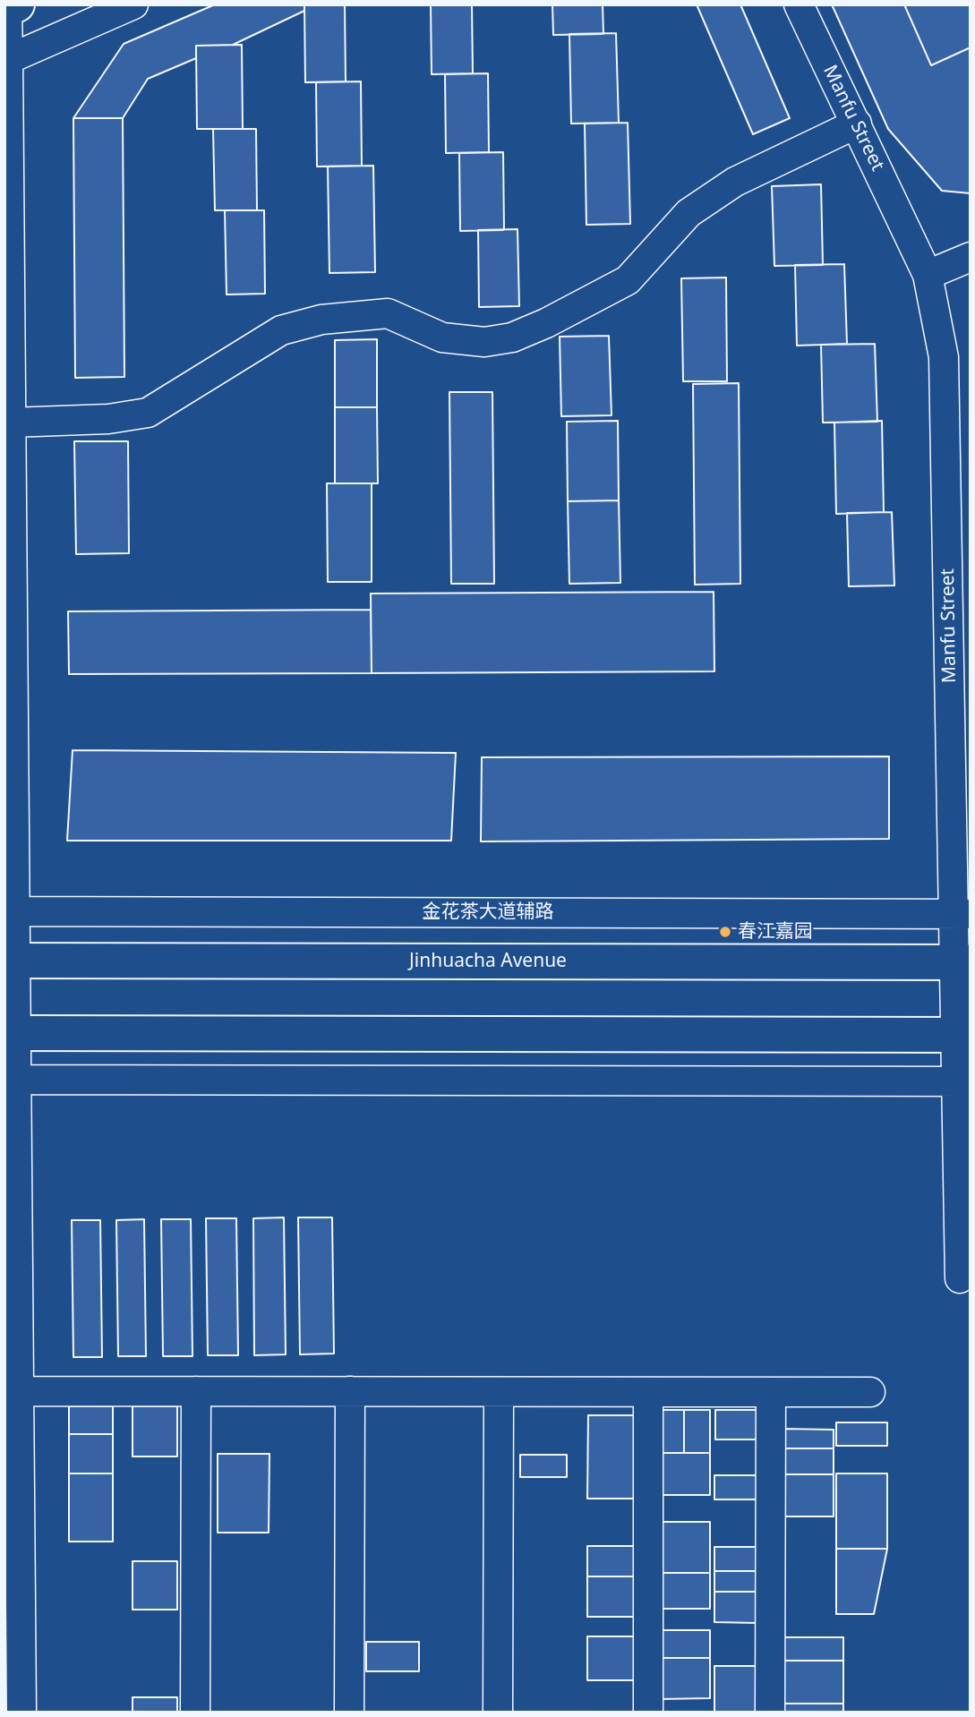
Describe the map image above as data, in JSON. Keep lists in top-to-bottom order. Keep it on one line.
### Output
{"streets":{"highway":["Jinhuacha Avenue"],"street":["Manfu Street","金花茶大道辅路"]},"crossings":[["Manfu Street","金花茶大道辅路"],["Manfu Street","Jinhuacha Avenue"]],"places":["春江嘉园"]}
